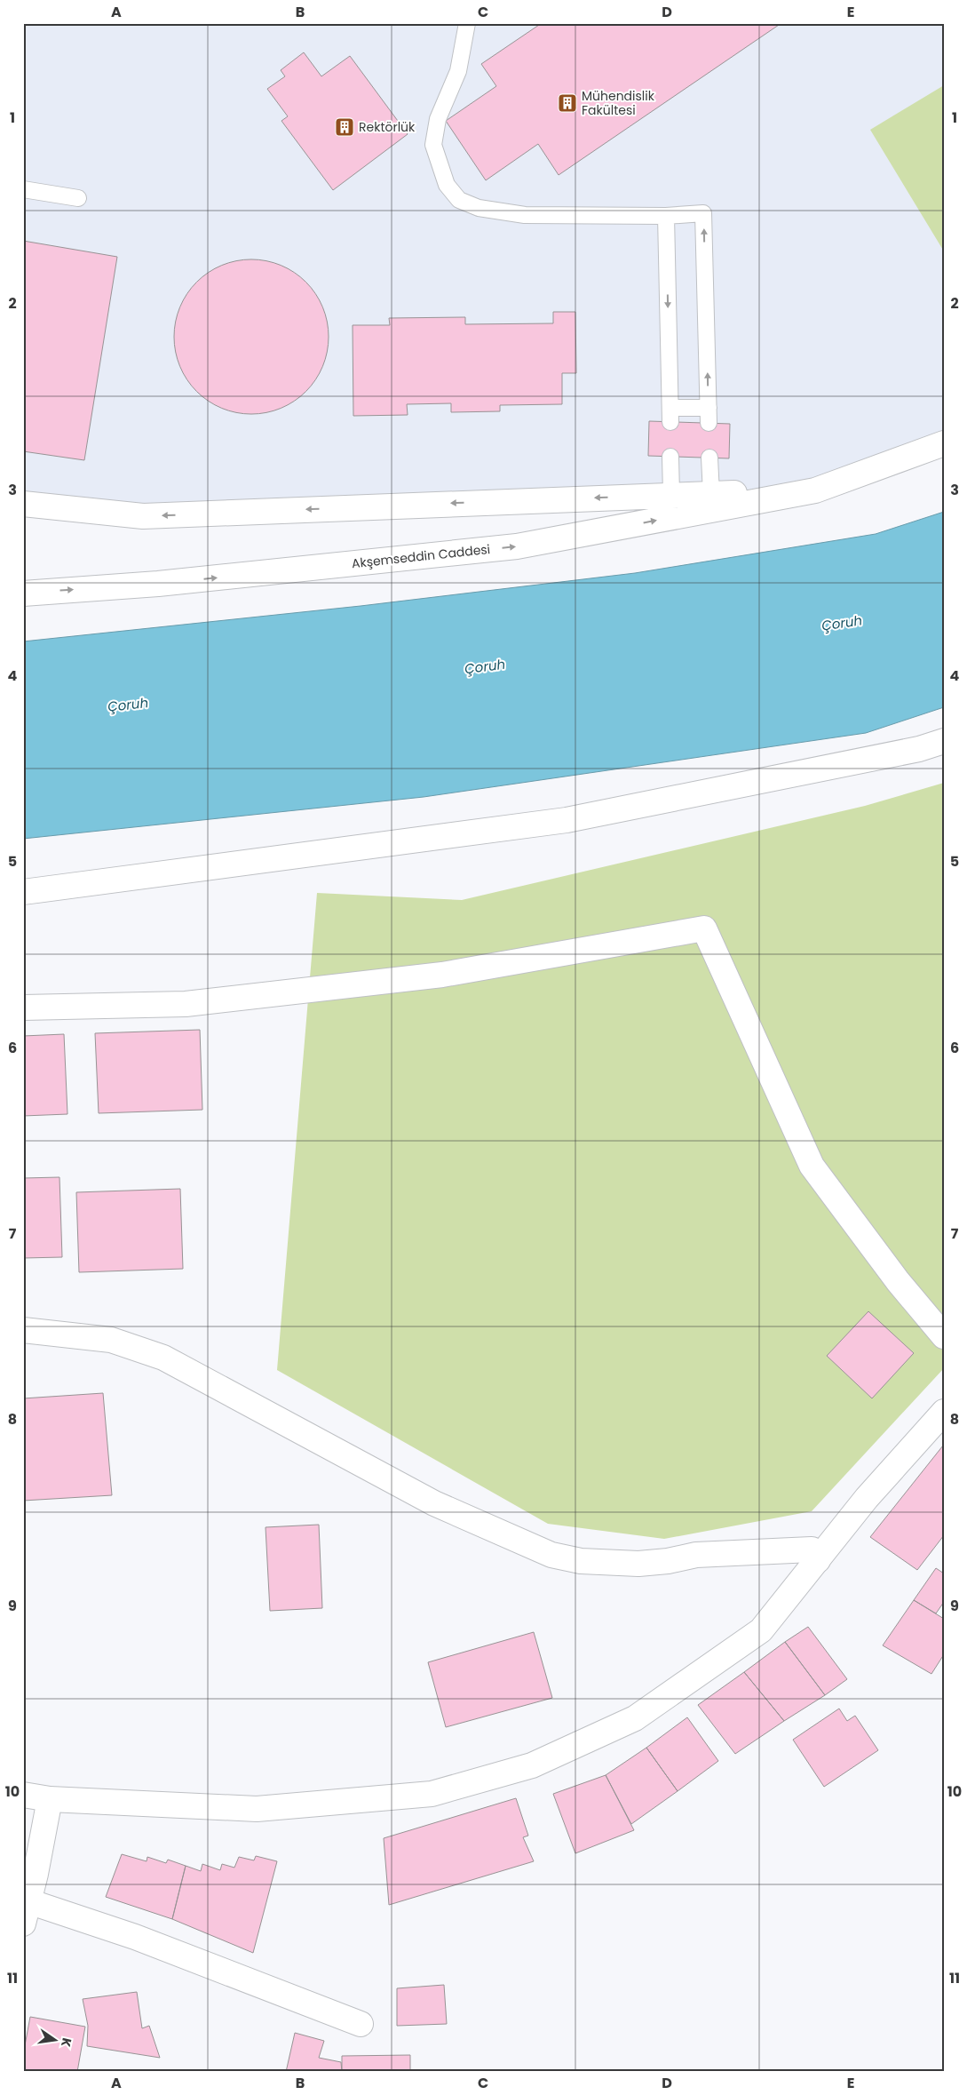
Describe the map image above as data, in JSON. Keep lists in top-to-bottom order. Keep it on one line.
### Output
{"streets":{"street":["Akşemseddin Caddesi"]},"water":["Çoruh"],"places":{"building":["Mühendislik Fakültesi","Rektörlük"]},"north":"right","grid":{"columns":["A","B","C","D","E"],"rows":["1","2","3","4","5","6","7","8","9","10","11"]}}
